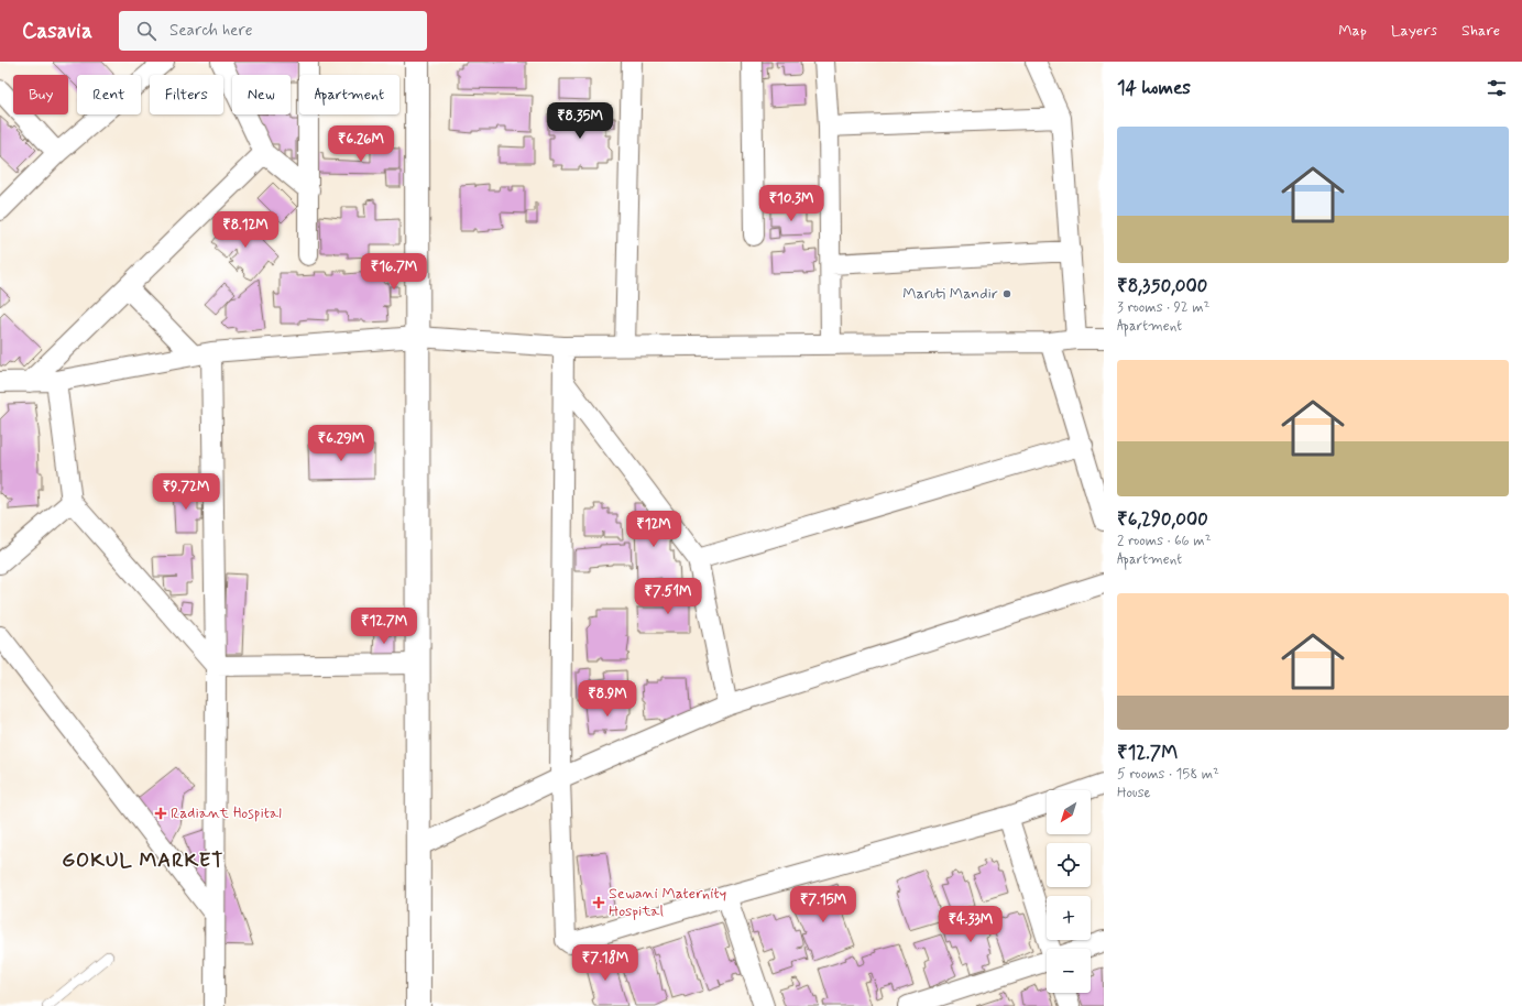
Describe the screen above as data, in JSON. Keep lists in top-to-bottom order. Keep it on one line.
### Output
{"districts":["GOKUL MARKET"],"places":{"other":["Maruti Mandir"],"health":["Radiant Hospital","Sewani Maternity Hospital"]},"north":"bottom left","page":{"header":"Casavia","search":"Search here","nav":["Map","Layers","Share"],"heading":"14 homes","chip":["Buy","Rent","Filters","New","Apartment"],"price":["₹8.35M","₹6.26M","₹10.3M","₹8.12M","₹16.7M","₹6.29M","₹9.72M","₹12M","₹7.51M","₹12.7M","₹8.9M","₹7.15M","₹4.33M","₹7.18M"],"list":[{"name":"₹8,350,000","note":"3 rooms · 92 m² · Apartment"},{"name":"₹6,290,000","note":"2 rooms · 66 m² · Apartment"},{"name":"₹12.7M","note":"5 rooms · 158 m² · House"}],"map_buttons":["+","−"]}}
